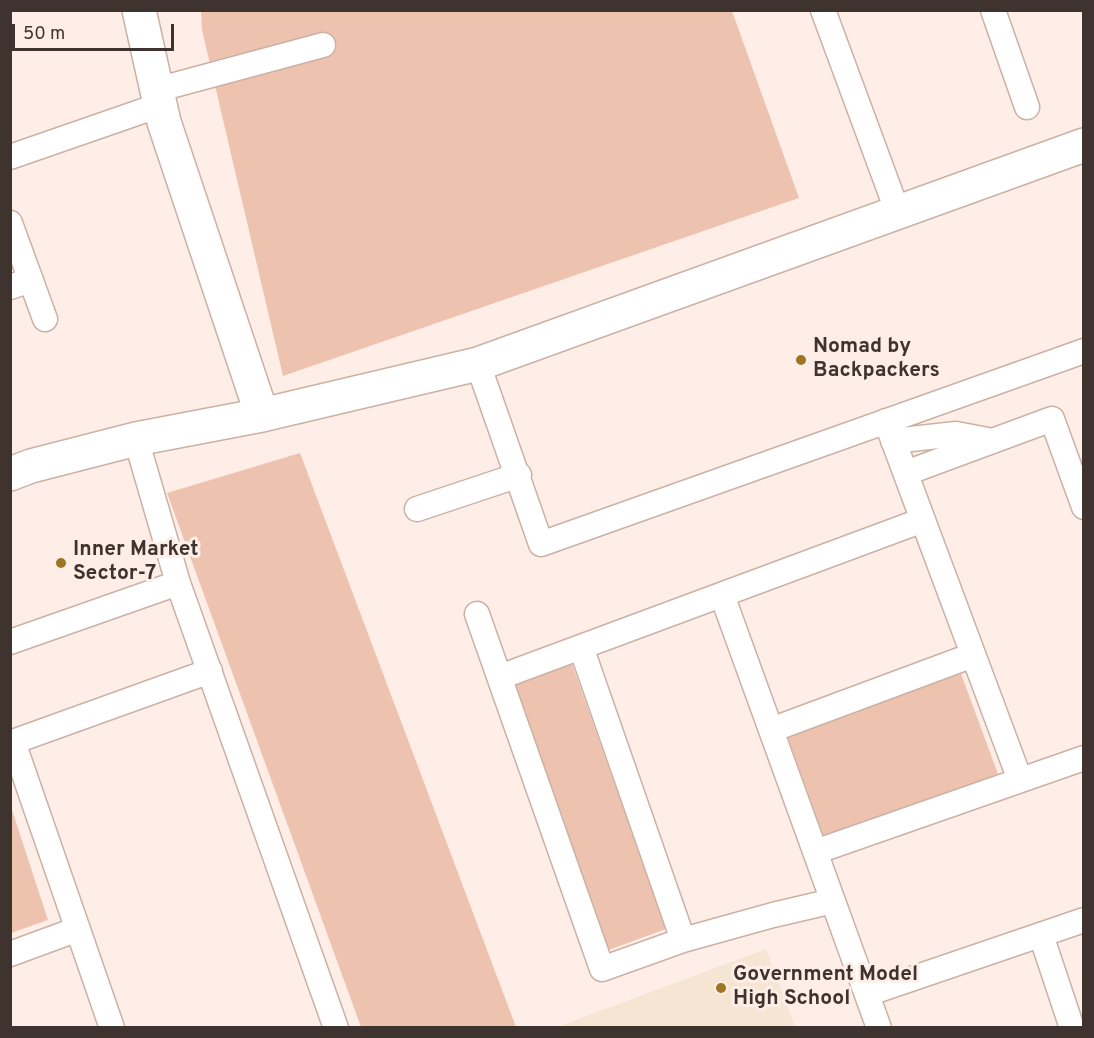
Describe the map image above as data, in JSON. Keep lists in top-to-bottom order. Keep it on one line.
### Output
{"places":["Nomad by Backpackers","Inner Market Sector-7","Government Model High School"],"scale_bar":"50 m"}
